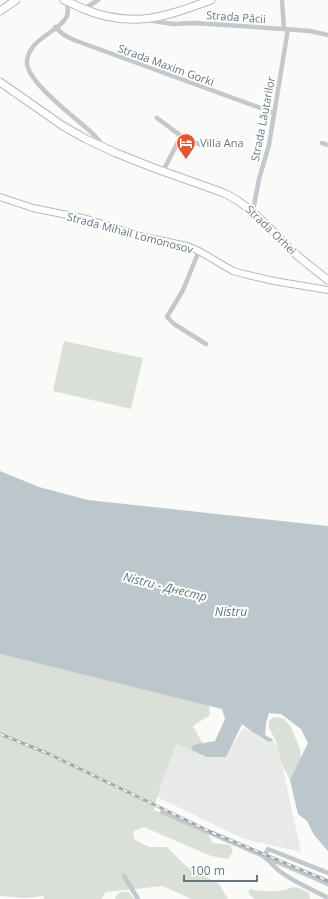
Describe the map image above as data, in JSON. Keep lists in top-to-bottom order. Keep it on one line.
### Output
{"streets":{"main road":["Strada Orhei","Strada Mihail Lomonosov"],"street":["Strada Păcii","Strada Maxim Gorki","Strada Lăutarilor"]},"crossings":[["Strada Păcii","Strada Lăutarilor"],["Strada Păcii","Strada Orhei"],["Strada Maxim Gorki","Strada Lăutarilor"],["Strada Maxim Gorki","Strada Orhei"],["Strada Lăutarilor","Strada Orhei"]],"water":["Nistru - Днестр","Nistru"],"places":{"hotel":["Villa Ana"]},"scale_bar":"100 m"}
